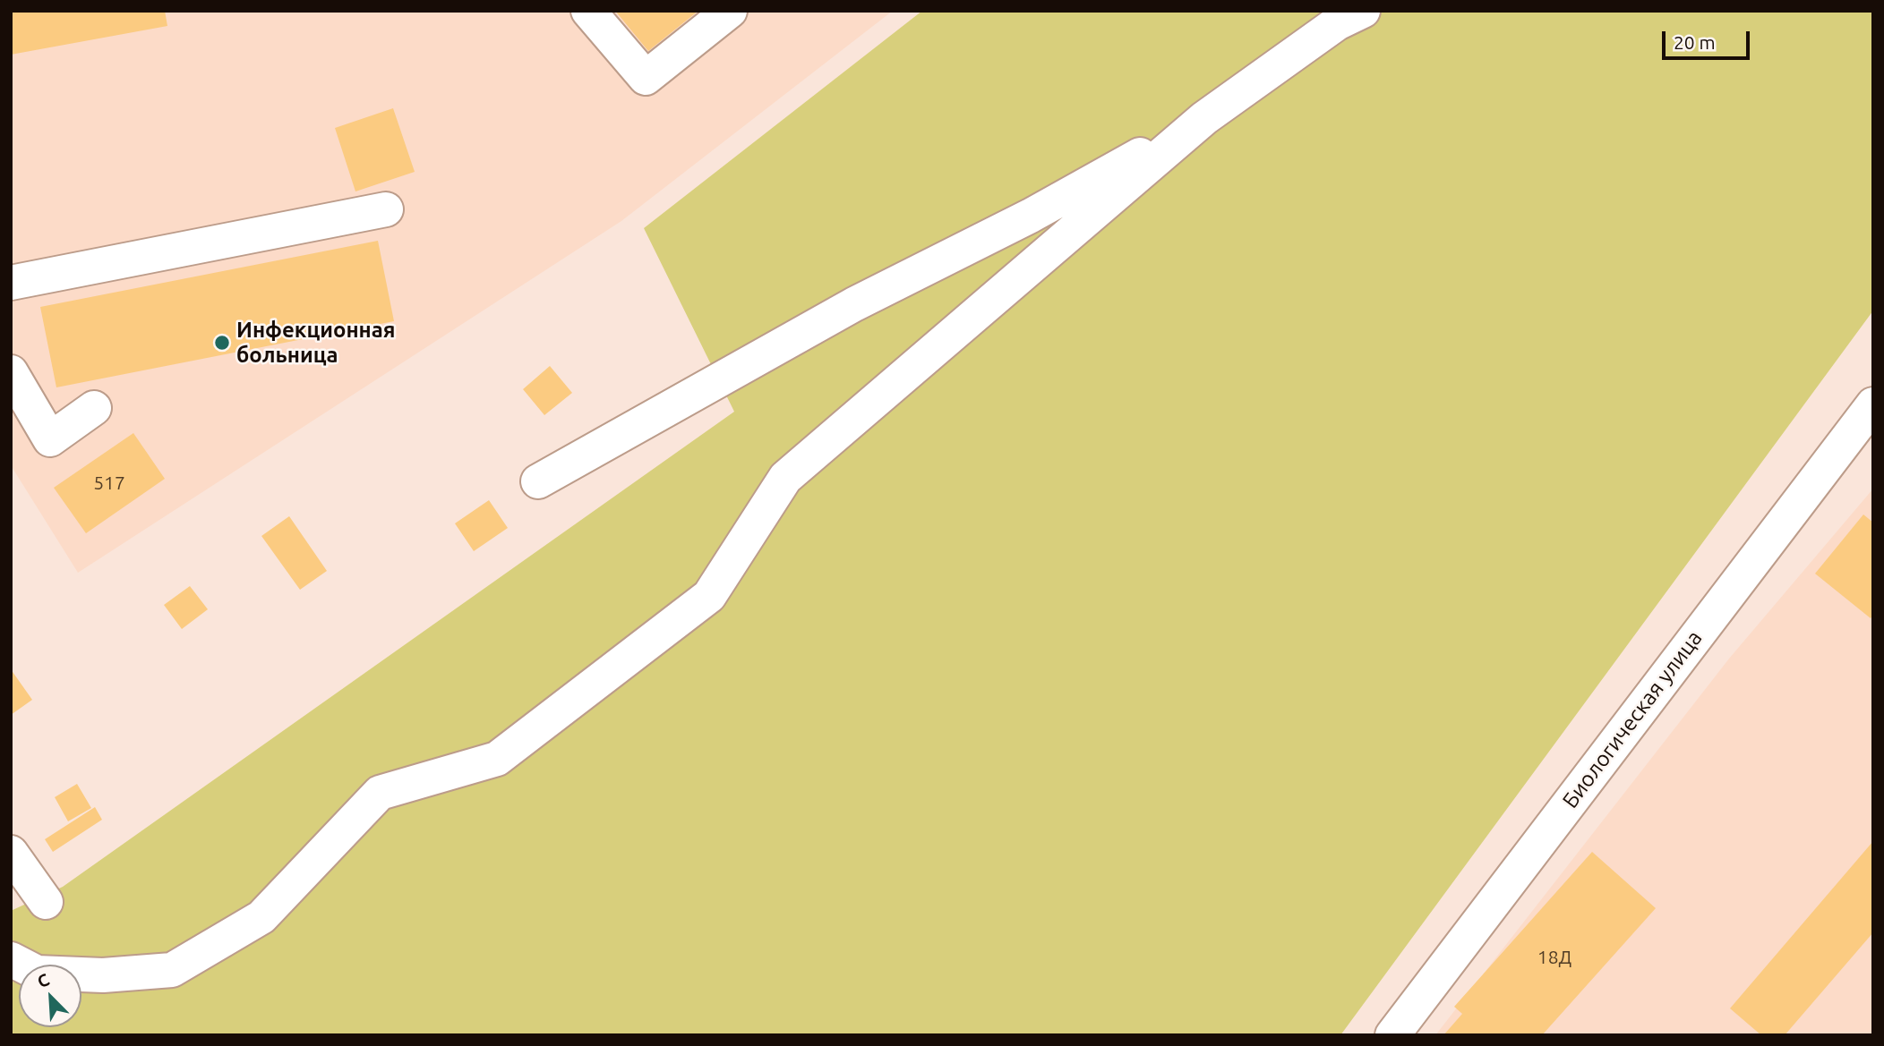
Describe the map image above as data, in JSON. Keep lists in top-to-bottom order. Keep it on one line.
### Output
{"streets":{"street":["Биологическая улица"]},"places":["Инфекционная больница"],"house_numbers":["517","18Д"],"scale_bar":"20 m","north":"top left"}
